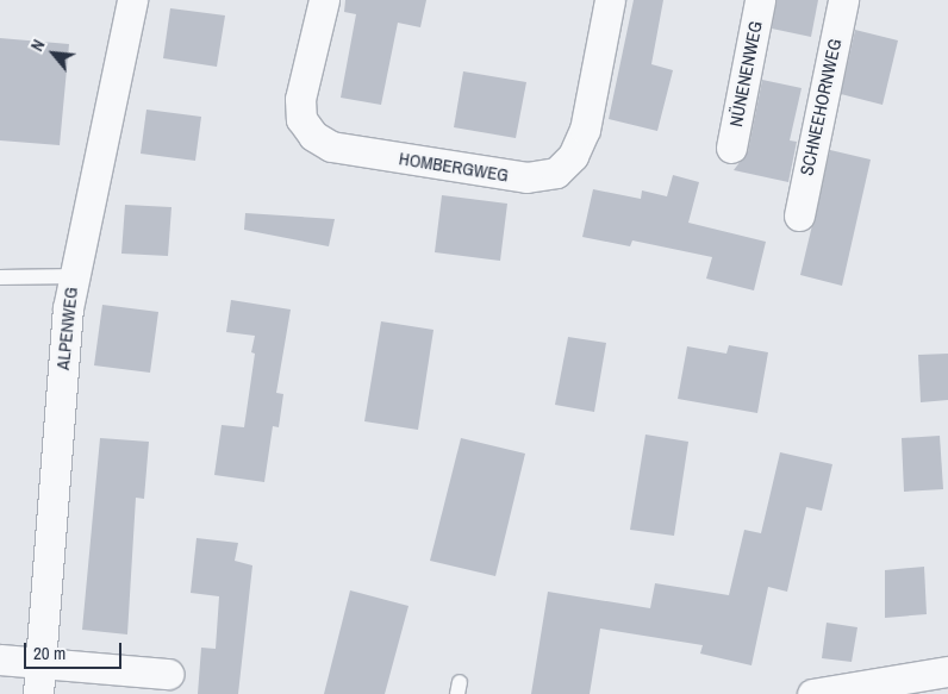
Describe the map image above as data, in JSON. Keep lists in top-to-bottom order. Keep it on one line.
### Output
{"streets":{"street":["NÜNENENWEG","SCHNEEHORNWEG","HOMBERGWEG","ALPENWEG"]},"scale_bar":"20 m","north":"top left"}
